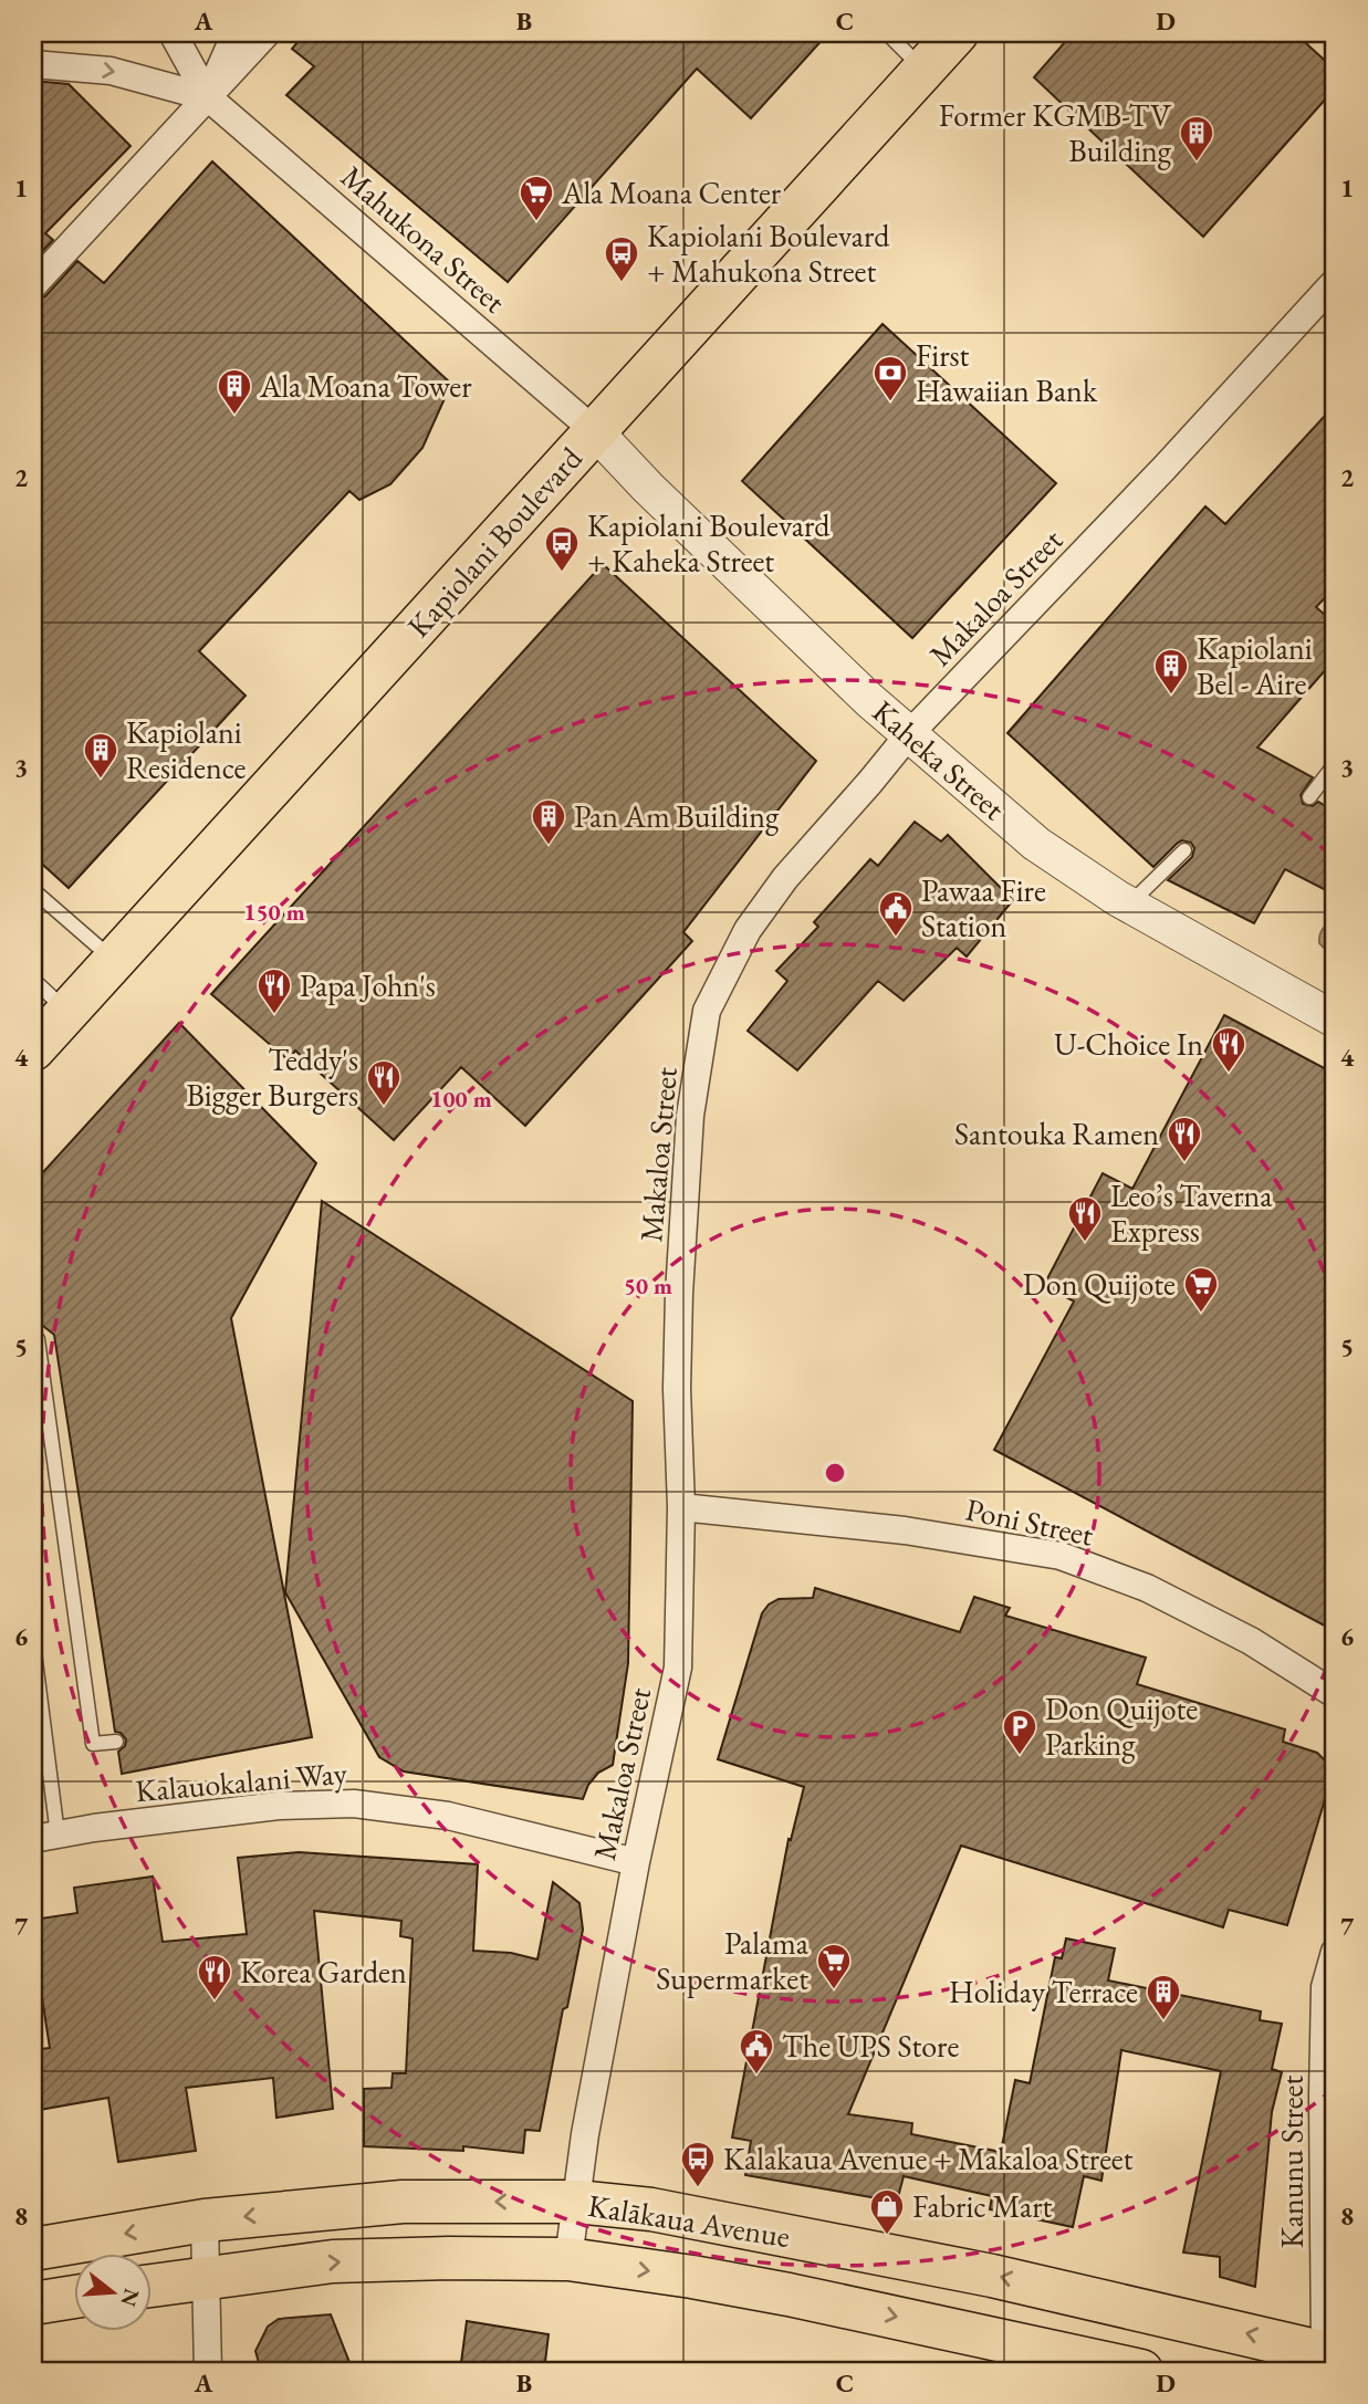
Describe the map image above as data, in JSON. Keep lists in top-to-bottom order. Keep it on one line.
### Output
{"streets":{"main road":["Kapiolani Boulevard","Kalākaua Avenue"],"street":["Mahukona Street","Makaloa Street","Kaheka Street","Poni Street","Kalauokalani Way","Kanunu Street"]},"crossings":[["Mahukona Street","Kapiolani Boulevard"],["Mahukona Street","Kaheka Street"],["Kapiolani Boulevard","Kaheka Street"],["Makaloa Street","Kaheka Street"],["Makaloa Street","Poni Street"],["Makaloa Street","Kalauokalani Way"],["Makaloa Street","Kalākaua Avenue"],["Kanunu Street","Kalākaua Avenue"]],"places":{"building":["Former KGMB-TV Building","Ala Moana Tower","Kapiolani Bel - Aire","Kapiolani Residence","Pan Am Building","Holiday Terrace"],"supermarket":["Ala Moana Center","Don Quijote","Palama Supermarket"],"bus stop":["Kapiolani Boulevard + Mahukona Street","Kapiolani Boulevard + Kaheka Street","Kalakaua Avenue + Makaloa Street"],"bank":["First Hawaiian Bank"],"public building":["Pawaa Fire Station","The UPS Store"],"restaurant":["Papa John's","U-Choice In","Teddy's Bigger Burgers","Santouka Ramen","Leo’s Taverna Express","Korea Garden"],"parking":["Don Quijote Parking"],"shop":["Fabric Mart"]},"north":"right","grid":{"columns":["A","B","C","D"],"rows":["1","2","3","4","5","6","7","8"]},"rings":["150 m","100 m","50 m"]}
